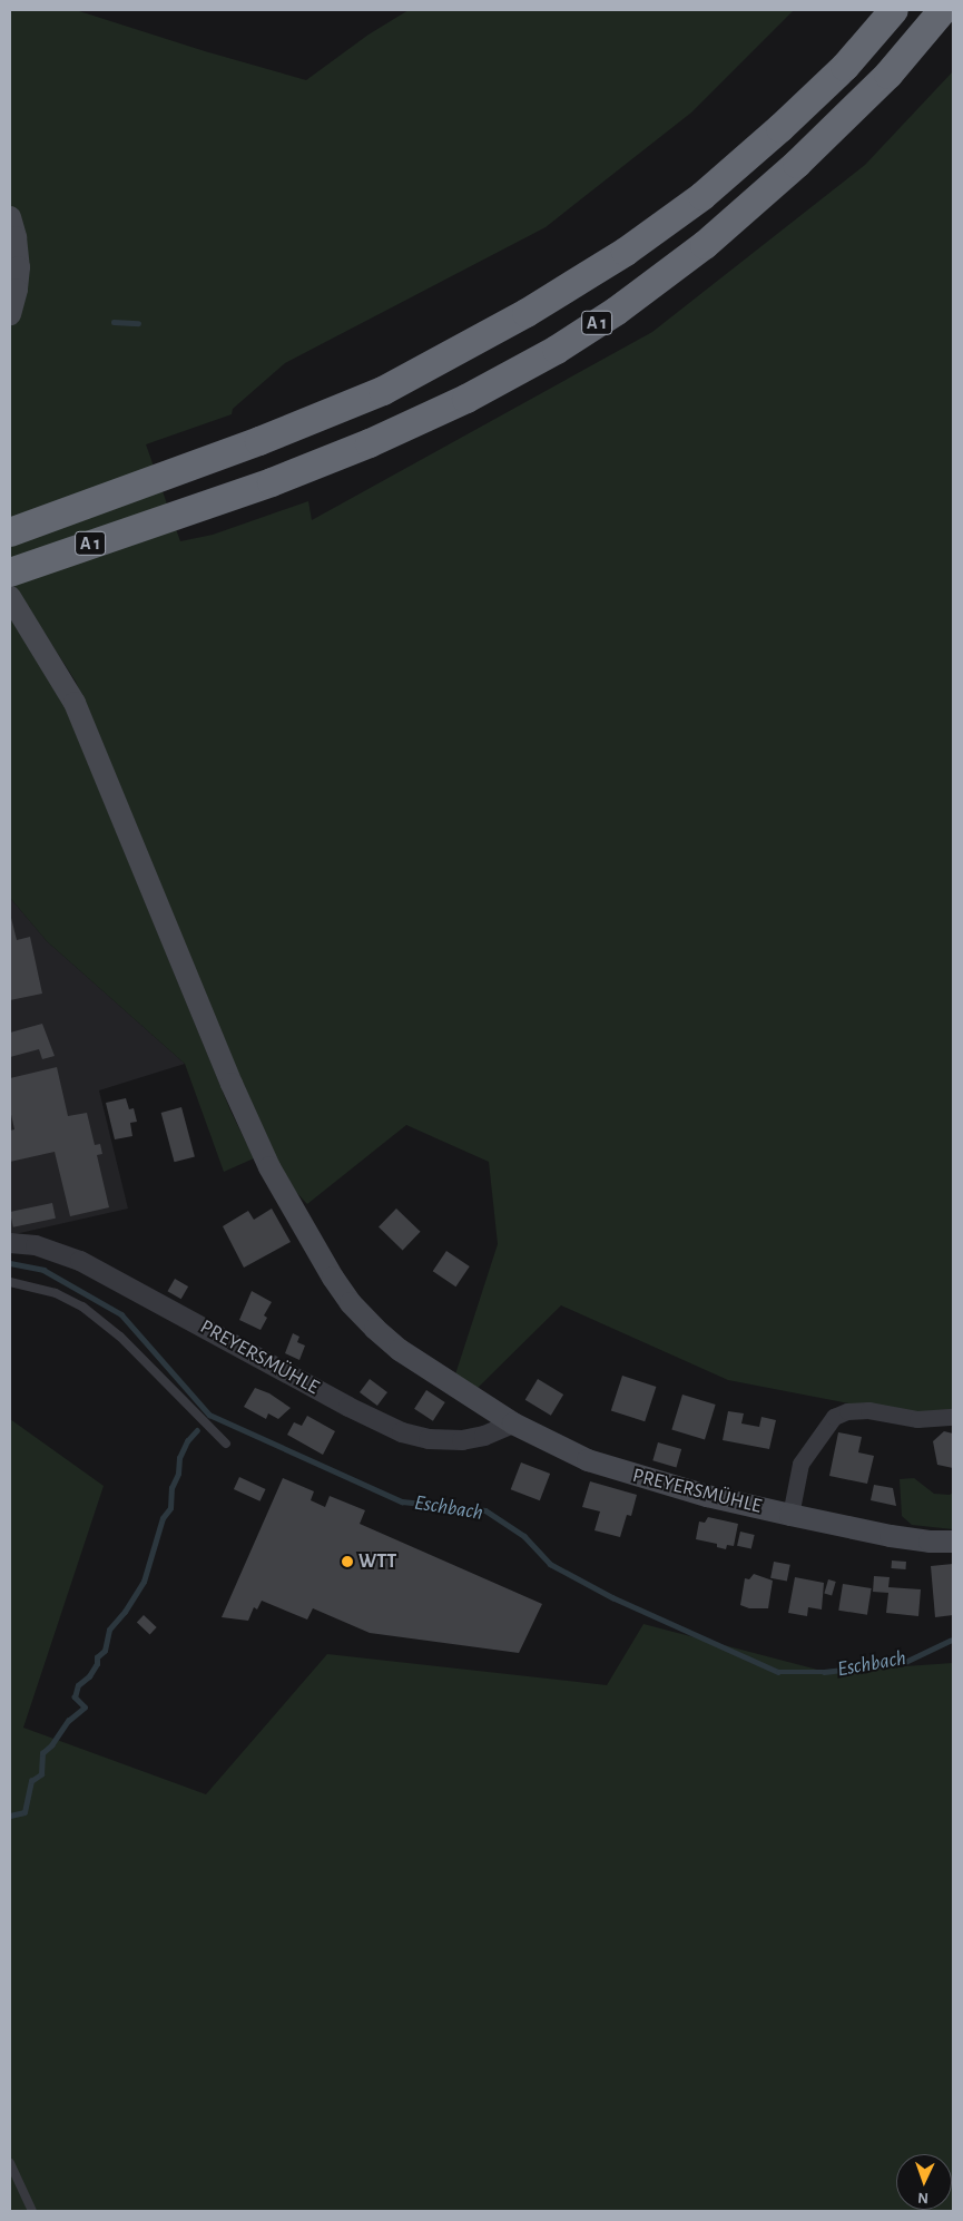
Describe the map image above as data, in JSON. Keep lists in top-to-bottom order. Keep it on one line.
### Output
{"streets":{"highway":["A 1"],"main road":["PREYERSMÜHLE"]},"water":["Eschbach"],"places":["WTT"],"north":"bottom"}
